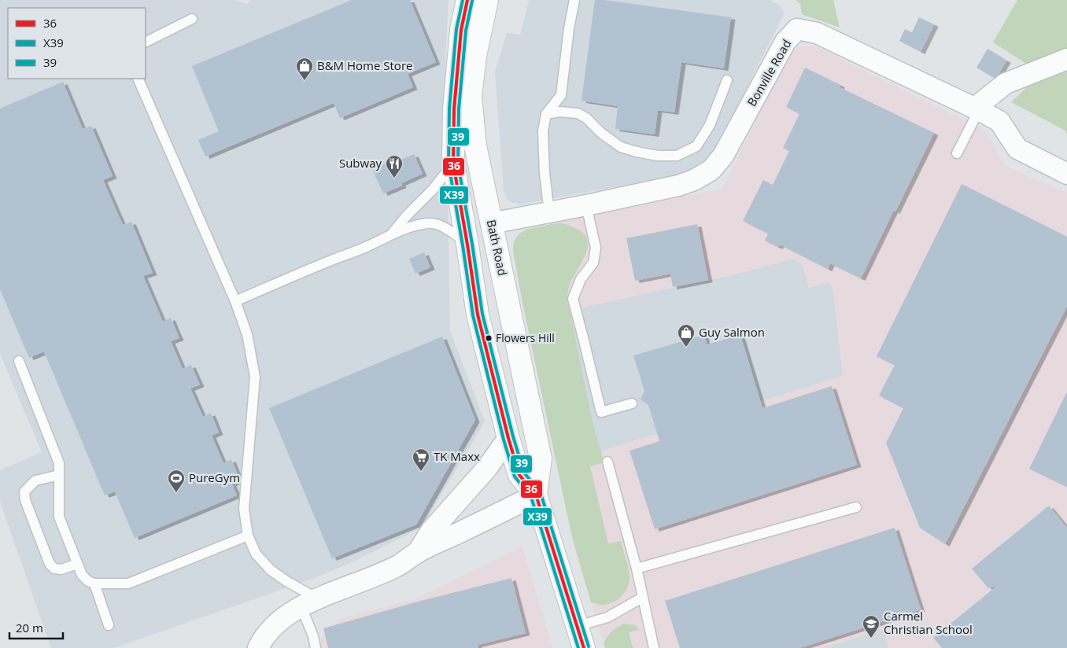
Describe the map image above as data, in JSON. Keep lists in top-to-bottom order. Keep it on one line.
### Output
{"streets":{"highway":["Bath Road"],"street":["Bonville Road"]},"crossings":[["Bonville Road","Bath Road"]],"places":{"shop":["B&M Home Store","Guy Salmon"],"restaurant":["Subway"],"other":["Flowers Hill"],"supermarket":["TK Maxx"],"sports":["PureGym"],"school or university":["Carmel Christian School"]},"lines":["transit line 36","transit line X39","transit line 39"],"legend":["36","X39","39"],"scale_bar":"20 m"}
